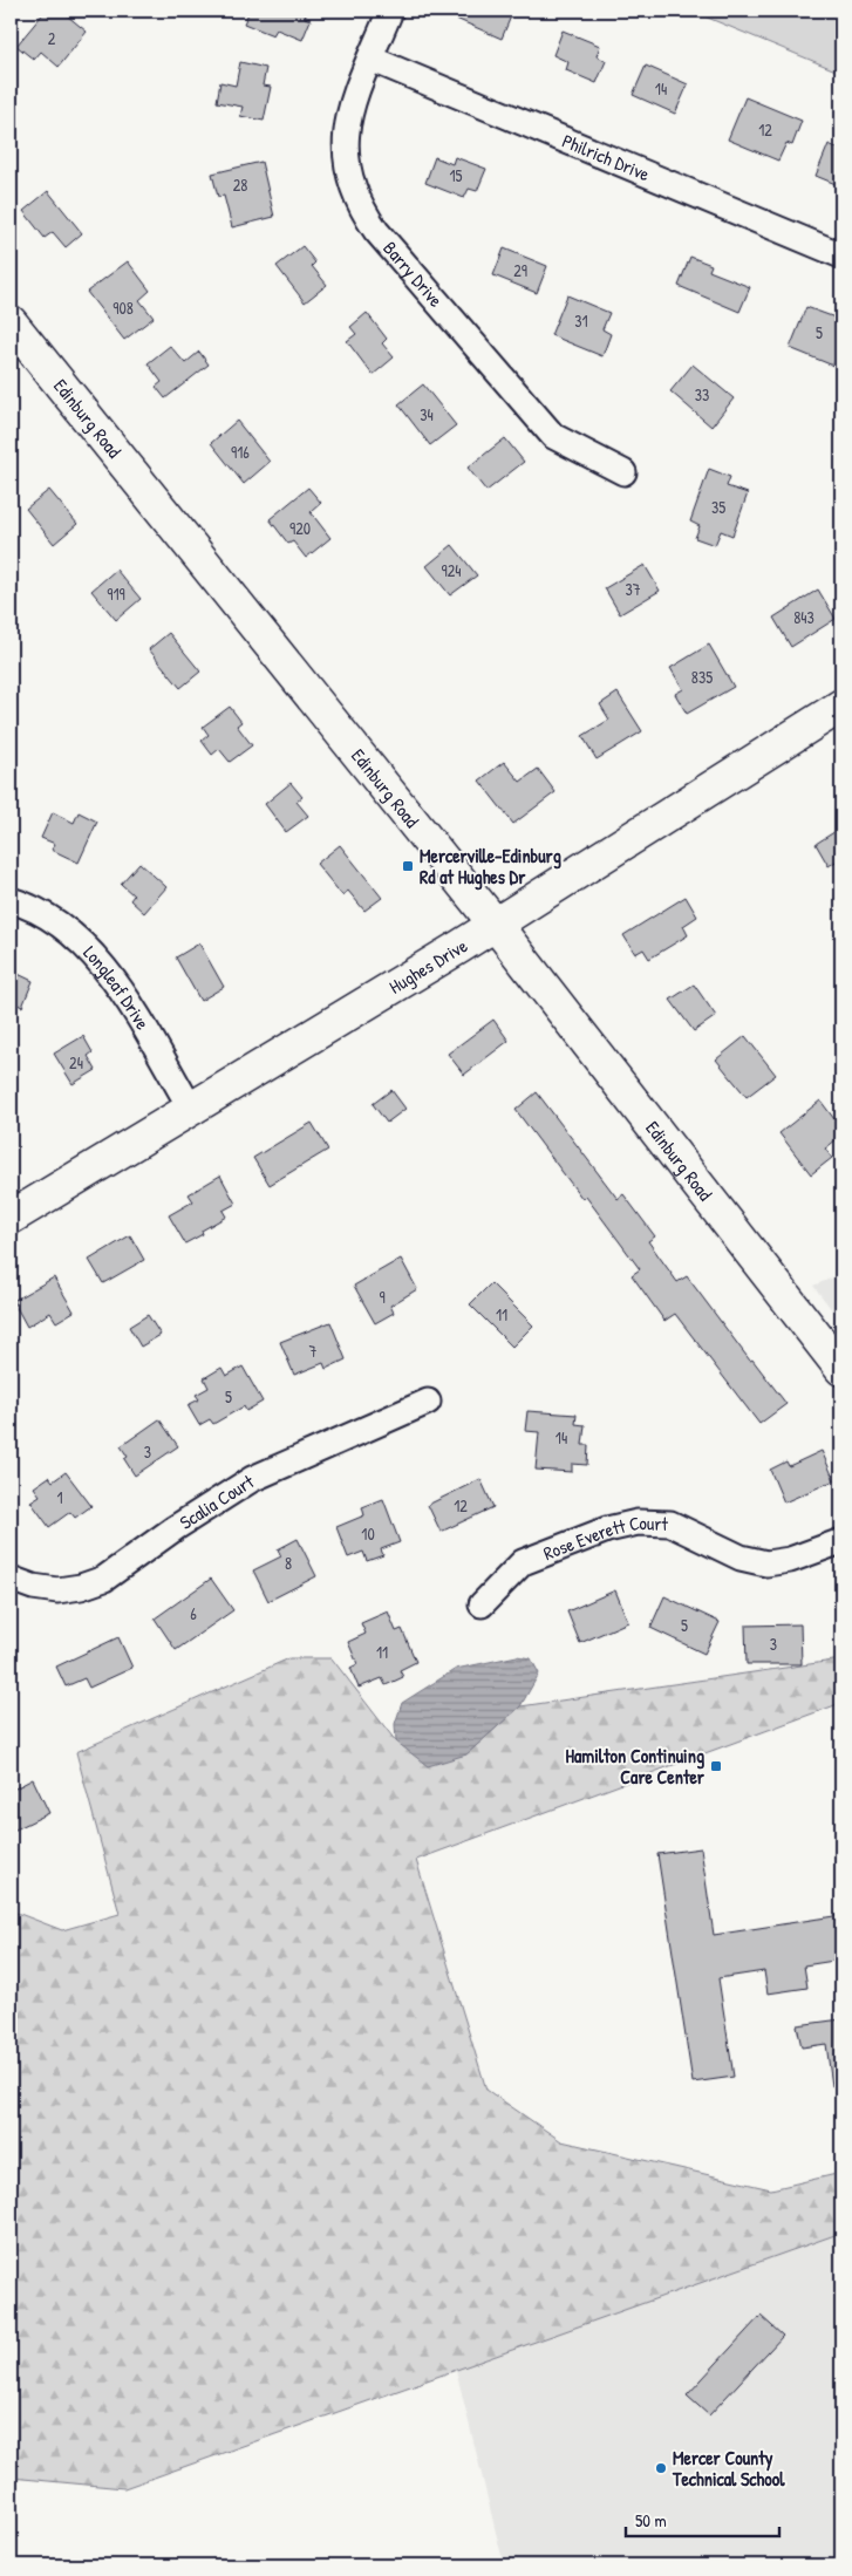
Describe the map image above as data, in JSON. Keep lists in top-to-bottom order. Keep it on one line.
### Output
{"streets":{"main road":["Edinburg Road","Hughes Drive"],"street":["Philrich Drive","Barry Drive","Longleaf Drive","Scalia Court","Rose Everett Court"]},"crossings":[["Philrich Drive","Barry Drive"],["Edinburg Road","Hughes Drive"],["Hughes Drive","Longleaf Drive"]],"places":{"transit":["Mercerville-Edinburg Rd at Hughes Dr","Hamilton Continuing Care Center"],"other":["Mercer County Technical School"]},"house_numbers":["2","14","12","15","28","29","908","31","5","33","34","916","35","920","924","37","919","843","835","24","9","11","7","5","14","3","1","12","10","8","6","5","3","11"],"scale_bar":"50 m"}
